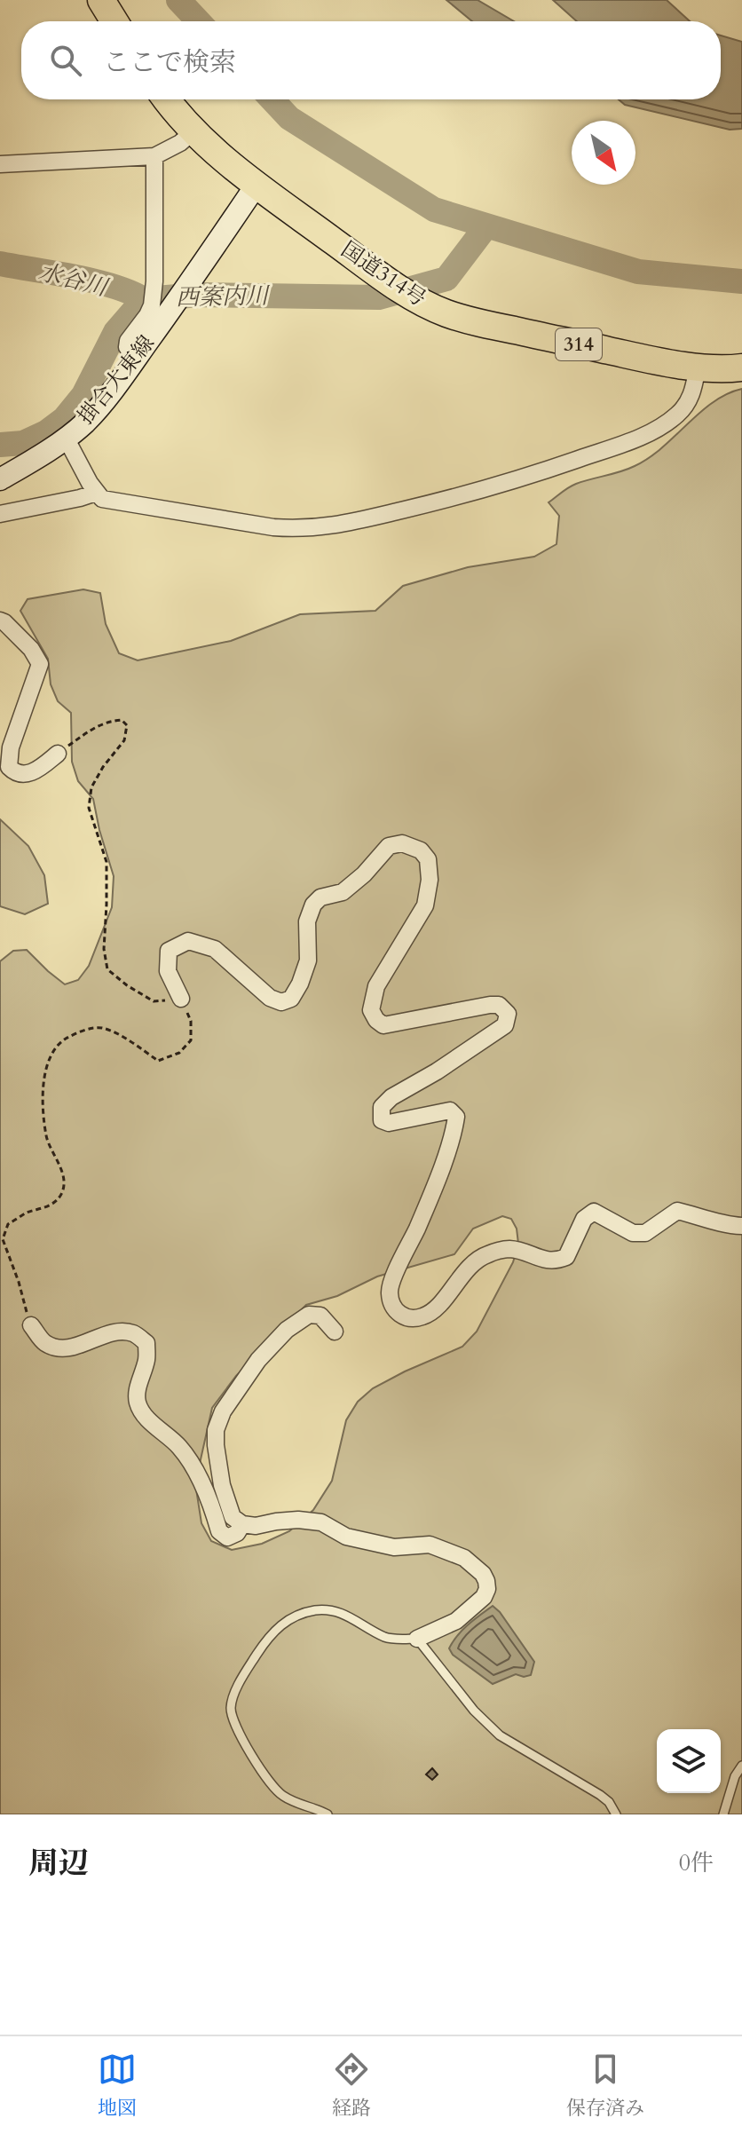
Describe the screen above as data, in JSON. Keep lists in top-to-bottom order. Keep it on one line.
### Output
{"streets":{"highway":["国道314号","314"],"main road":["掛合大東線"]},"crossings":[["国道314号","掛合大東線"]],"water":["水谷川","西案内川"],"north":"bottom right","page":{"search":"ここで検索","heading":["周辺","0件"],"nav":["地図","経路","保存済み"]}}
